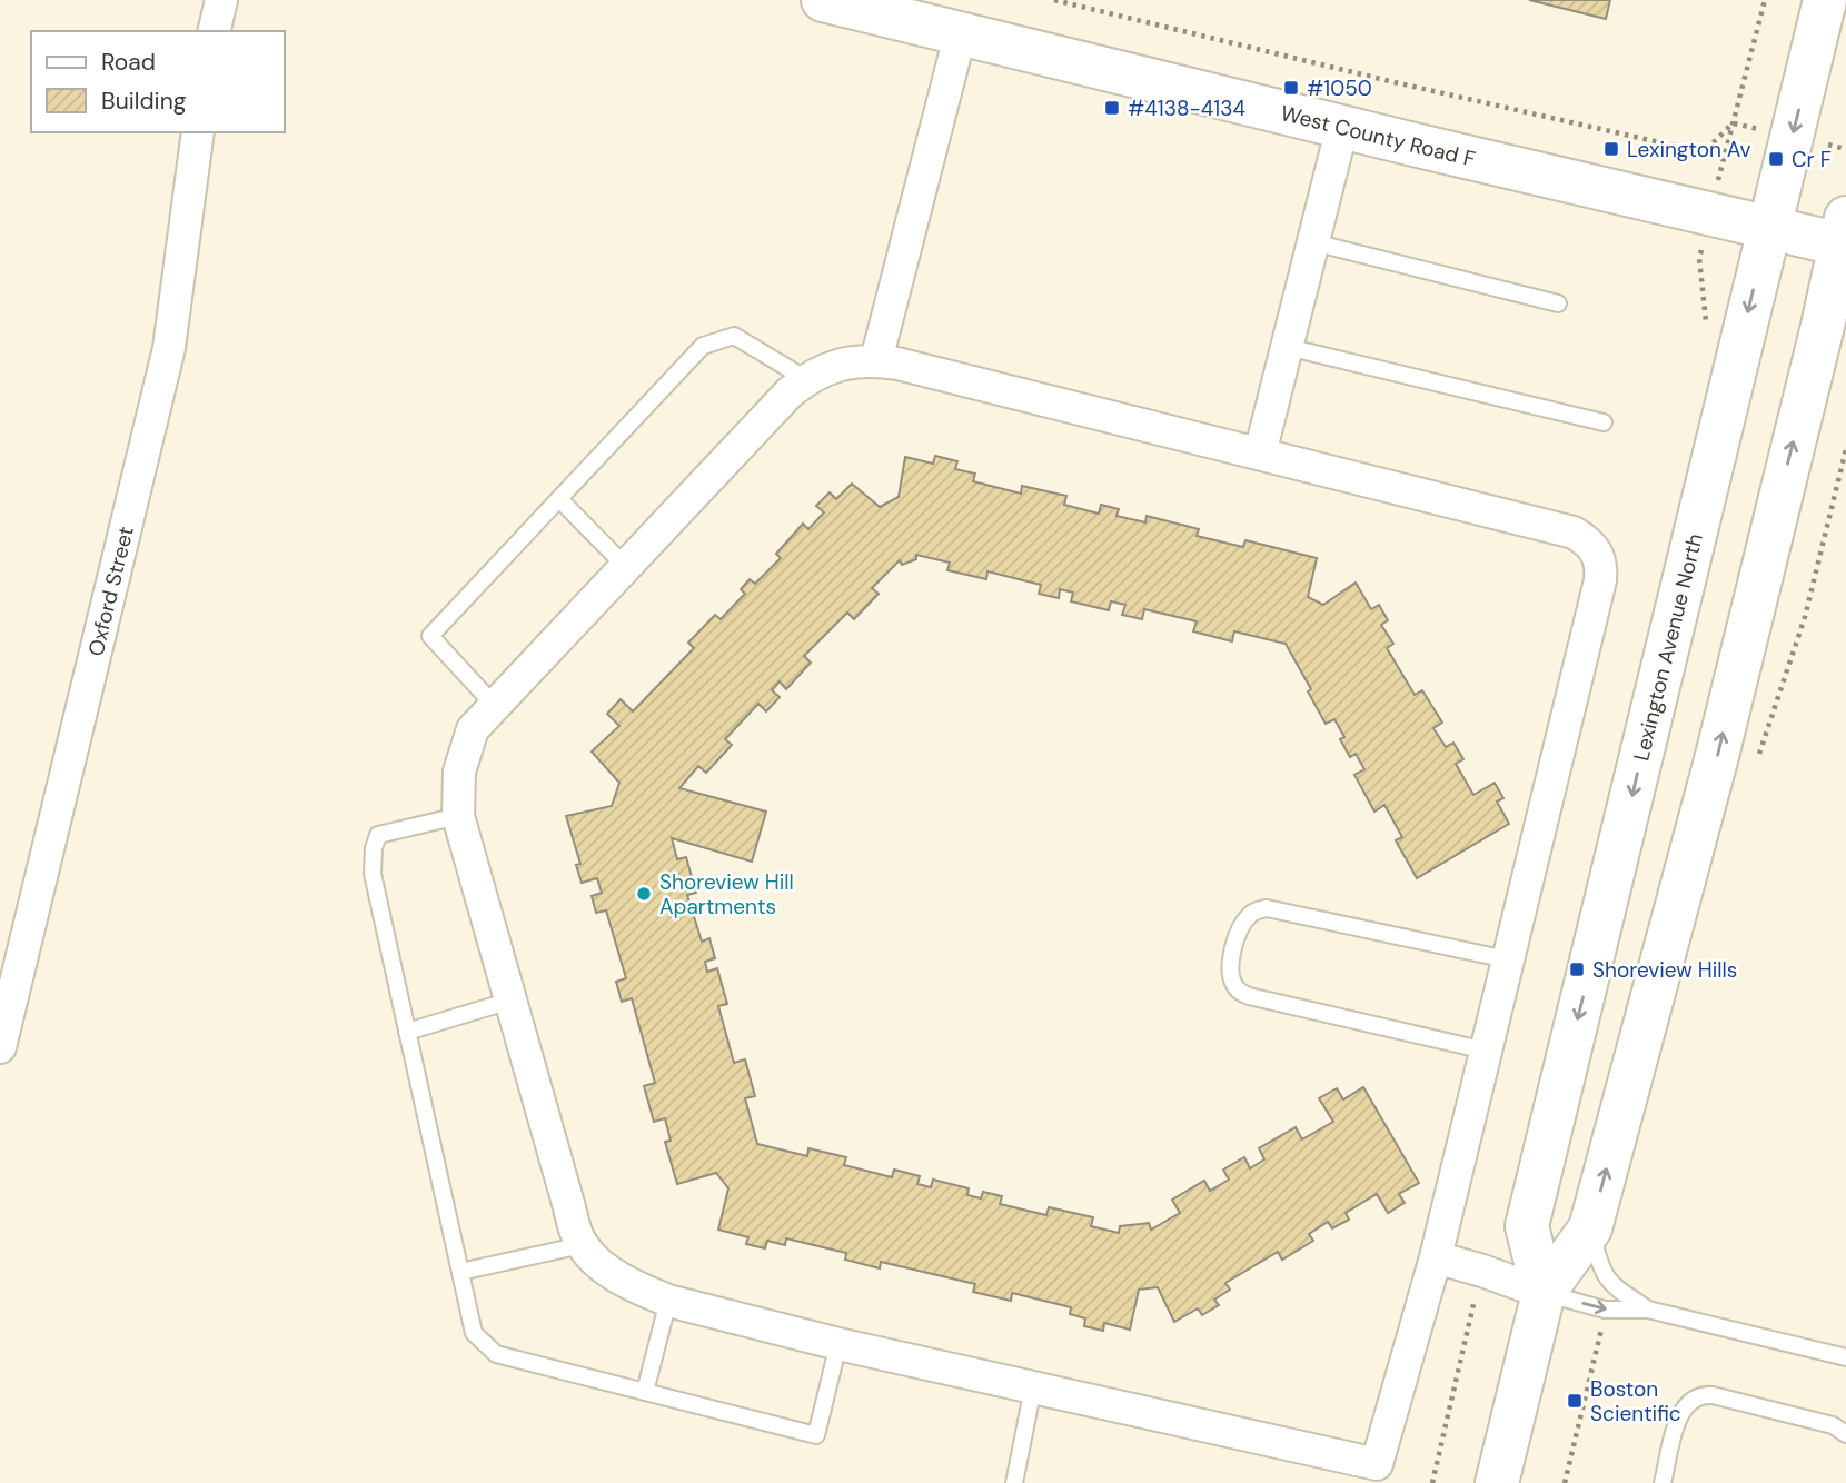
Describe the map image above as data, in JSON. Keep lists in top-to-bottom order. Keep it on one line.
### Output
{"streets":{"main road":["West County Road F","Lexington Avenue North"],"street":["Oxford Street"]},"crossings":[["West County Road F","Lexington Avenue North"]],"places":{"transit":["#1050","#4138-4134","Lexington Av","Cr F","Shoreview Hills","Boston Scientific"],"other":["Shoreview Hill Apartments"]},"legend":["Road","Building"]}
